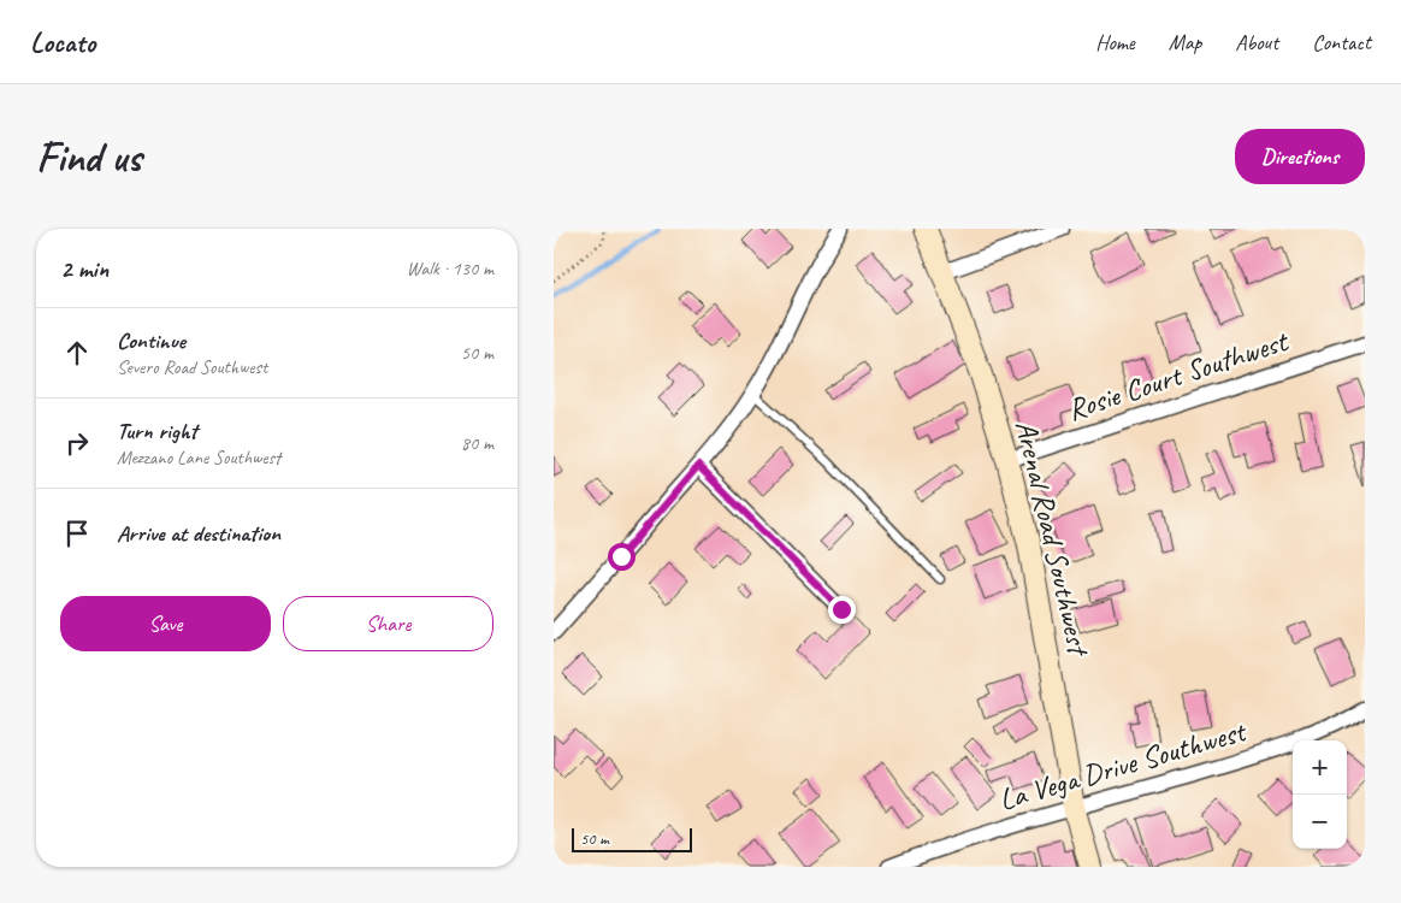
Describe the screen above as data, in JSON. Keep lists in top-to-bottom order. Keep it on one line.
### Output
{"streets":{"street":["Rosie Court Southwest","Arenal Road Southwest","La Vega Drive Southwest"]},"crossings":[["Rosie Court Southwest","Arenal Road Southwest"],["Arenal Road Southwest","La Vega Drive Southwest"]],"scale_bar":"50 m","page":{"header":"Locato","nav":["Home","Map","About","Contact"],"buttons":["Directions",["Save","Share"]],"title":"Find us","heading":["2 min","Walk · 130 m"],"list":[["Continue","Severo Road Southwest","50 m"],["Turn right","Mezzano Lane Southwest","80 m"],"Arrive at destination"],"map_buttons":["+","−"],"scale":"50 m"}}
